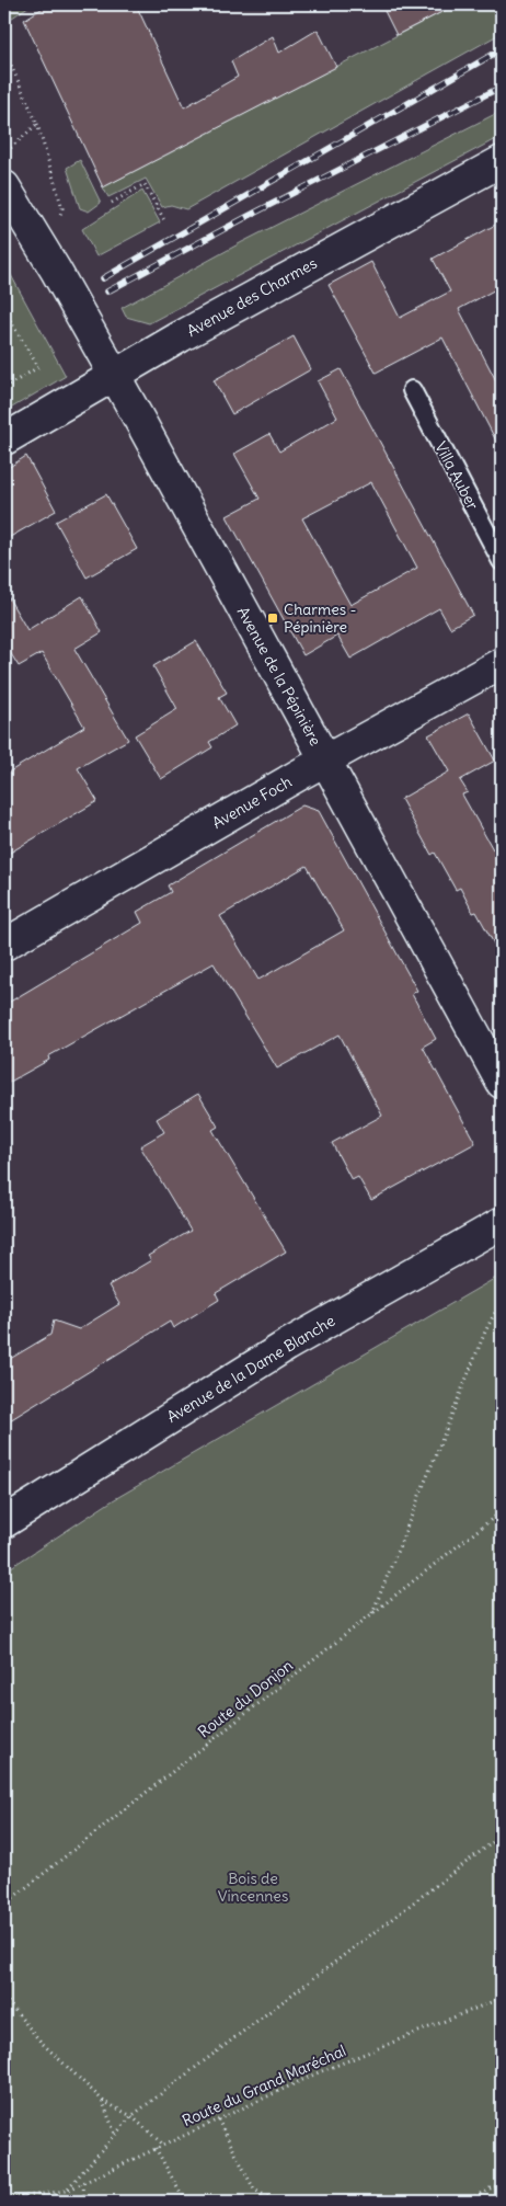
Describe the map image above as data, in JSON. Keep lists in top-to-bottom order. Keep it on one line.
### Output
{"streets":{"street":["Avenue des Charmes","Avenue de la Pépinière","Avenue Foch","Avenue de la Dame Blanche"],"lane":["Villa Auber"],"path":["Route du Donjon","Route du Grand Maréchal"]},"crossings":[["Avenue des Charmes","Avenue de la Pépinière"],["Avenue de la Pépinière","Avenue Foch"]],"parks":["Bois de Vincennes"],"places":{"transit":["Charmes - Pépinière"]}}
